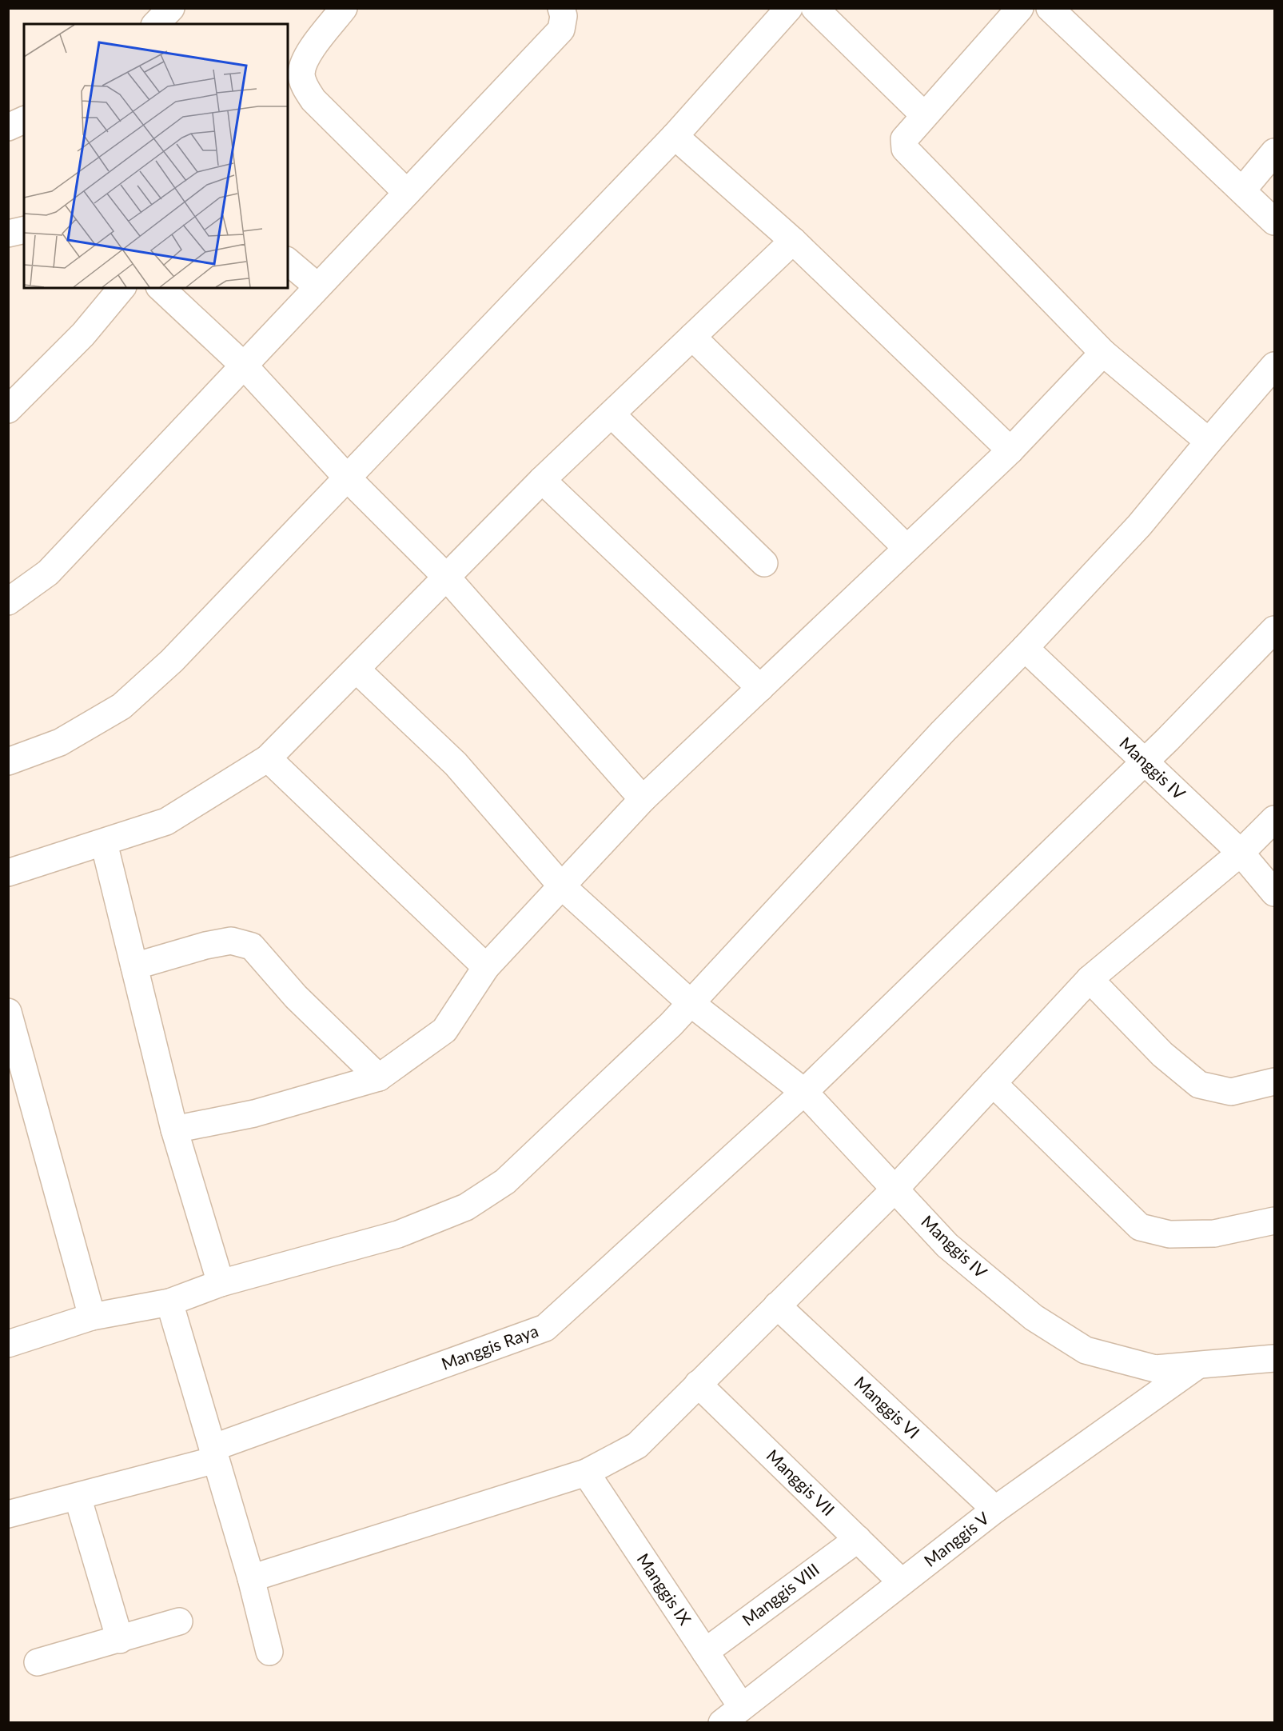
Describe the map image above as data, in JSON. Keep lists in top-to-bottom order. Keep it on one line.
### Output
{"streets":{"street":["Manggis IV","Manggis Raya","Manggis VI","Manggis VII","Manggis V","Manggis IX","Manggis VIII"]},"crossings":[["Manggis IV","Manggis Raya"],["Manggis IV","Manggis V"],["Manggis VI","Manggis V"],["Manggis VII","Manggis V"],["Manggis VII","Manggis VIII"],["Manggis V","Manggis IX"],["Manggis IX","Manggis VIII"]]}
